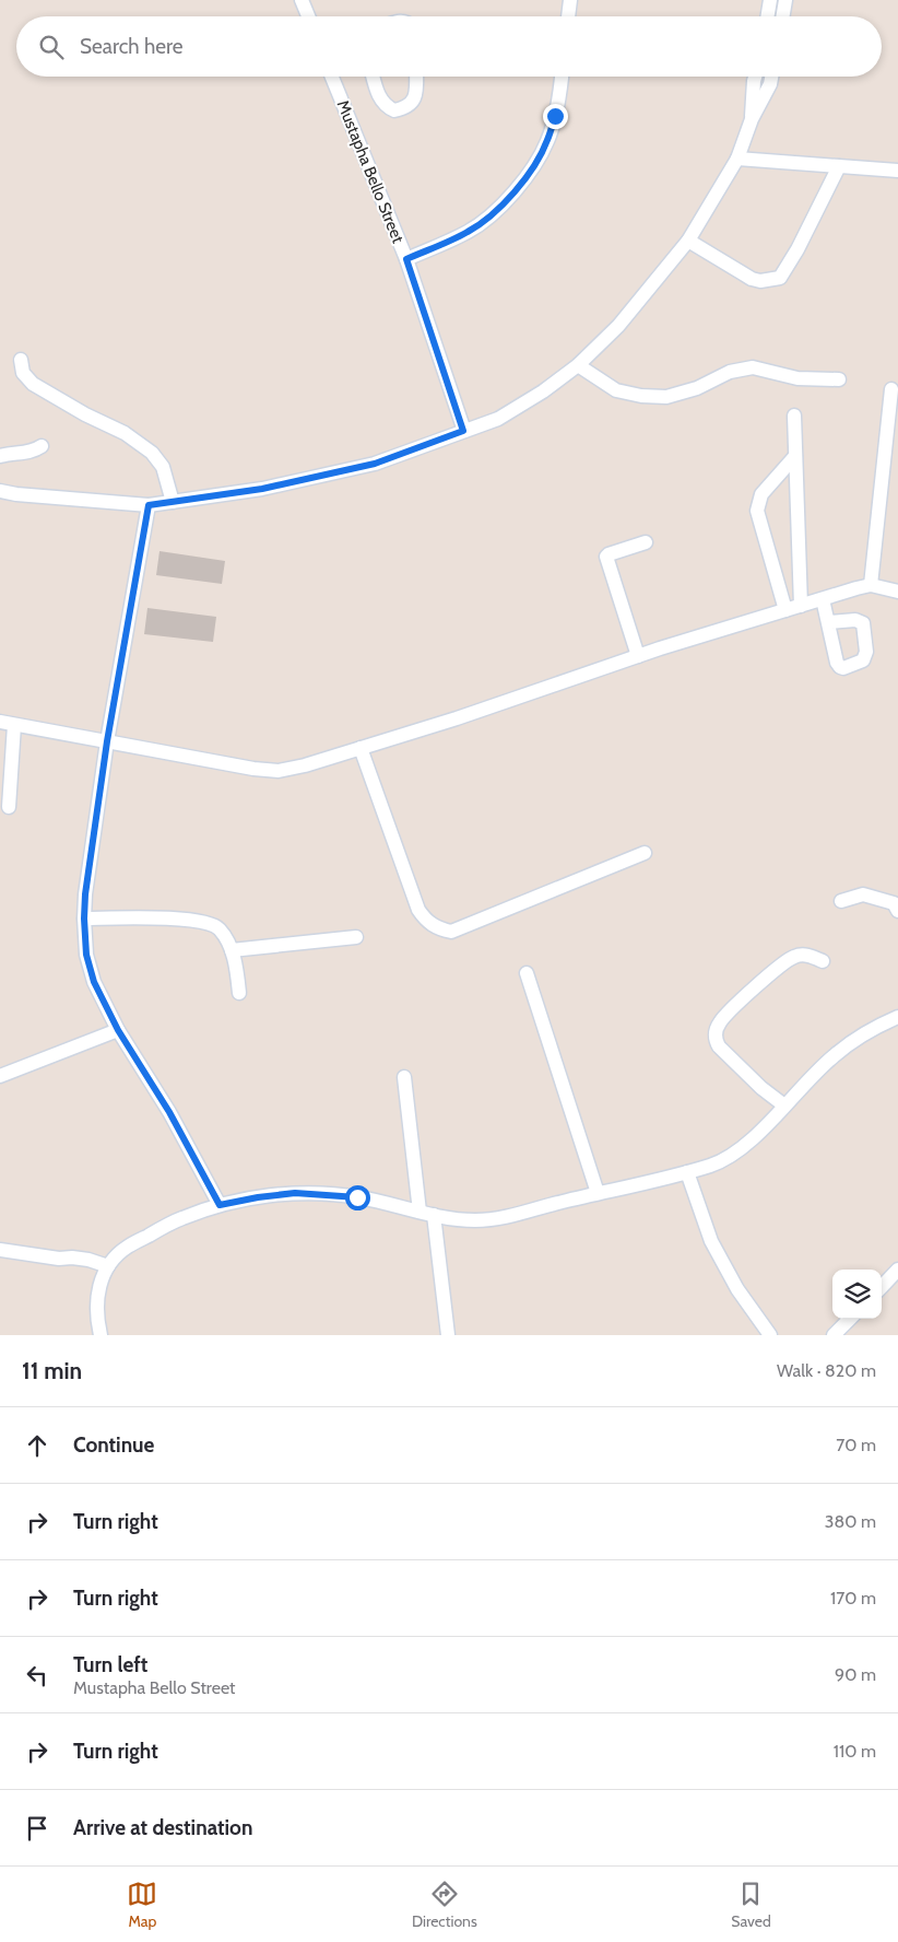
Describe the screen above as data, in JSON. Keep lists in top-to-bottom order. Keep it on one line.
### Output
{"streets":{"street":["Mustapha Bello Street"]},"page":{"search":"Search here","heading":["11 min","Walk · 820 m"],"list":[["Continue","70 m"],["Turn right","380 m"],["Turn right","170 m"],["Turn left","Mustapha Bello Street","90 m"],["Turn right","110 m"],"Arrive at destination"],"nav":["Map","Directions","Saved"]}}
